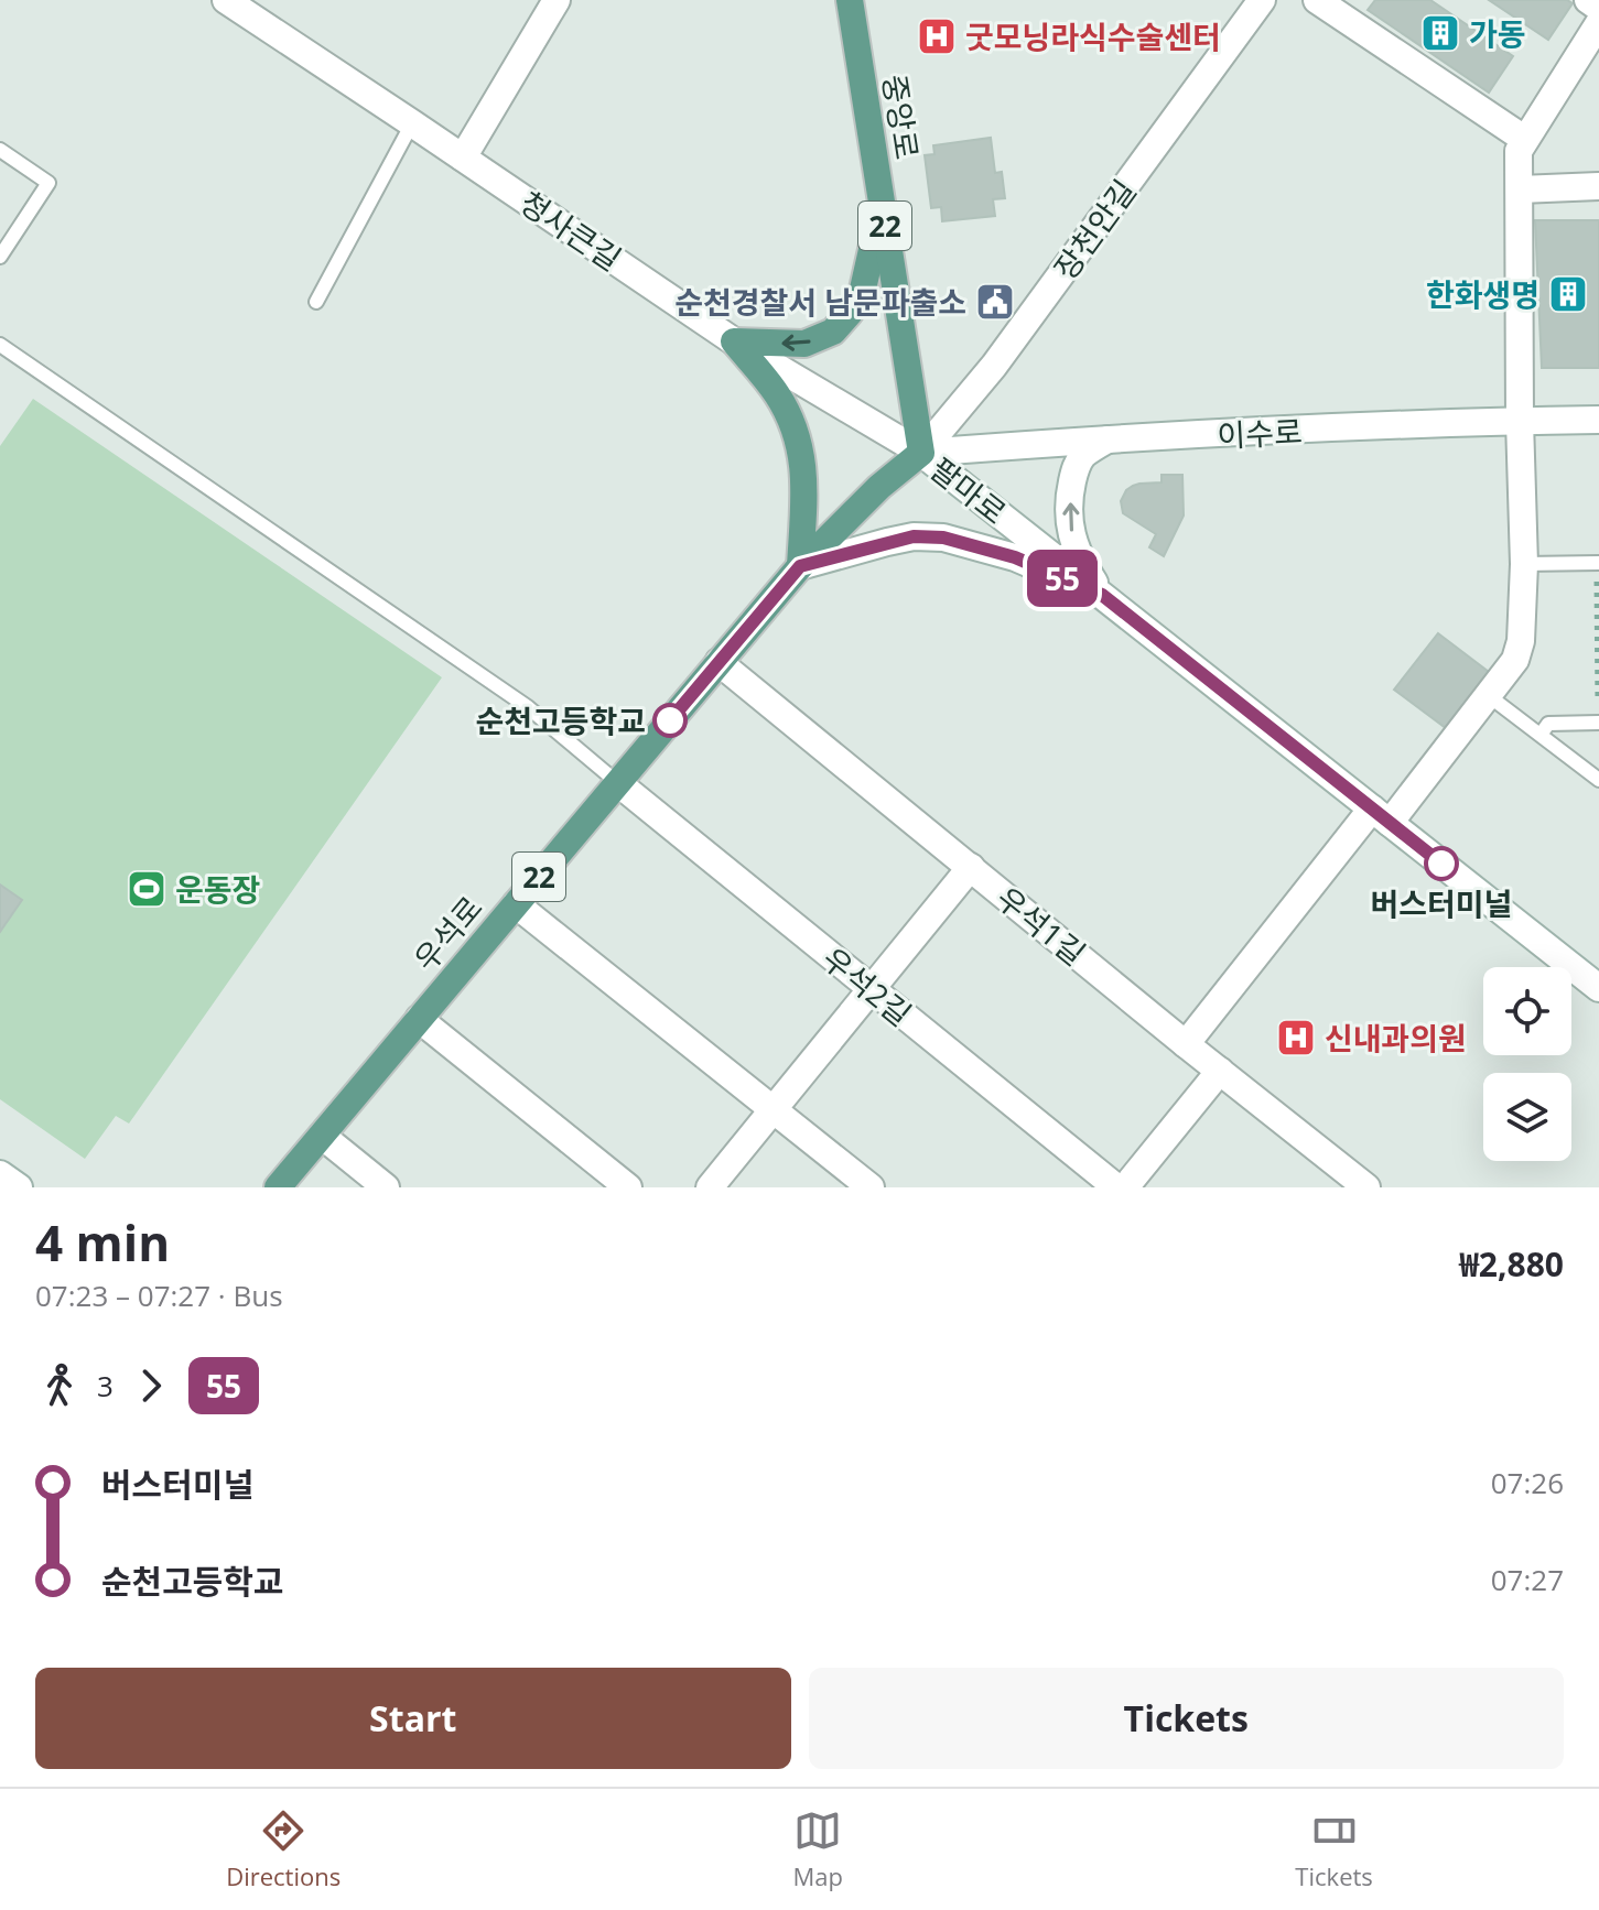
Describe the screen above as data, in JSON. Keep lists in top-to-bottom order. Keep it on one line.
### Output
{"streets":{"main road":["중앙로","22","우석로"],"street":["장천안길","청사큰길","이수로","팔마로","우석1길","우석2길"]},"crossings":[["중앙로","장천안길"],["중앙로","청사큰길"],["중앙로","이수로"],["중앙로","팔마로"],["중앙로","우석로"],["장천안길","청사큰길"],["장천안길","이수로"],["장천안길","팔마로"],["장천안길","우석로"],["청사큰길","이수로"],["청사큰길","팔마로"],["청사큰길","우석로"],["이수로","팔마로"],["이수로","우석로"],["팔마로","우석로"],["우석1길","우석로"],["우석로","우석2길"]],"places":{"building":["가동","한화생명"],"hospital":["굿모닝라식수술센터","신내과의원"],"public building":["순천경찰서 남문파출소"],"other":["순천고등학교","버스터미널"],"sports":["운동장"]},"lines":["bus line 55"],"page":{"on_map":"55","heading":["4 min","07:23 – 07:27 · Bus","₩2,880"],"legs":["3","55"],"list":[{"name":"버스터미널","value":"07:26"},{"name":"순천고등학교","value":"07:27"}],"buttons":["Start","Tickets"],"tabs":["Directions","Map","Tickets"]}}
